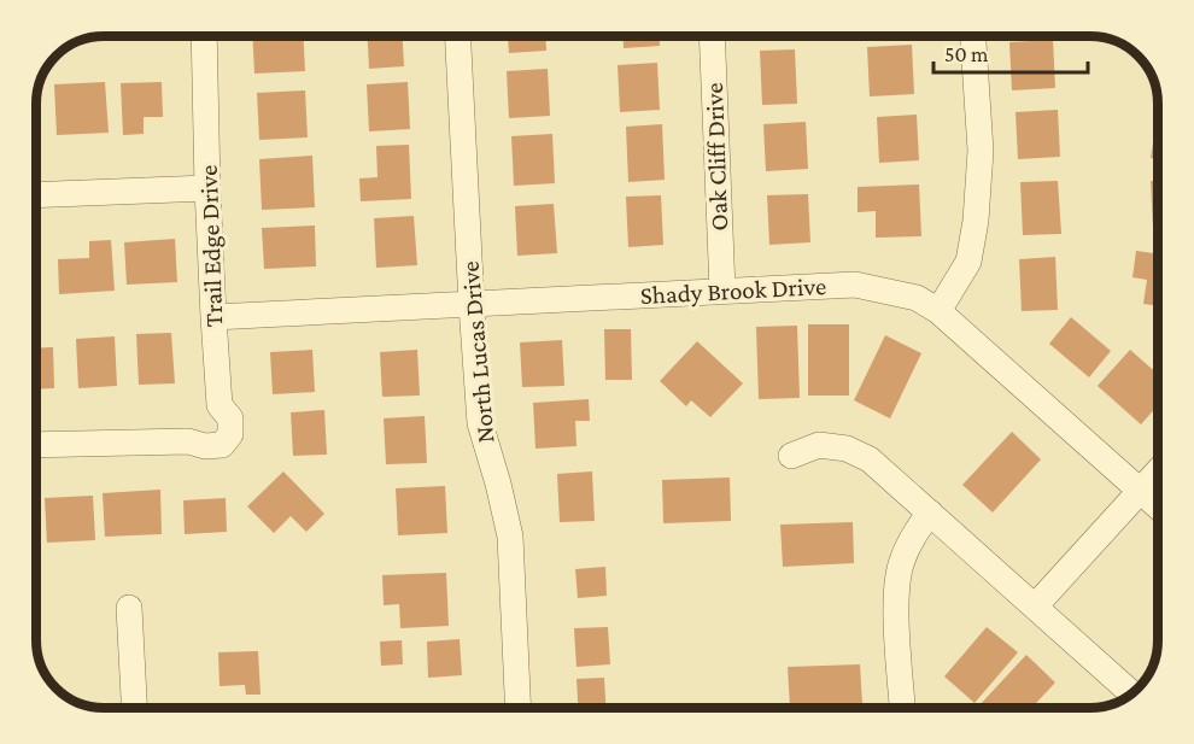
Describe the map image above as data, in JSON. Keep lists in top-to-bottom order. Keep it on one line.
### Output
{"streets":{"street":["Oak Cliff Drive","Trail Edge Drive","Shady Brook Drive","North Lucas Drive"]},"crossings":[["Oak Cliff Drive","Shady Brook Drive"],["Trail Edge Drive","Shady Brook Drive"],["Shady Brook Drive","North Lucas Drive"]],"scale_bar":"50 m"}
